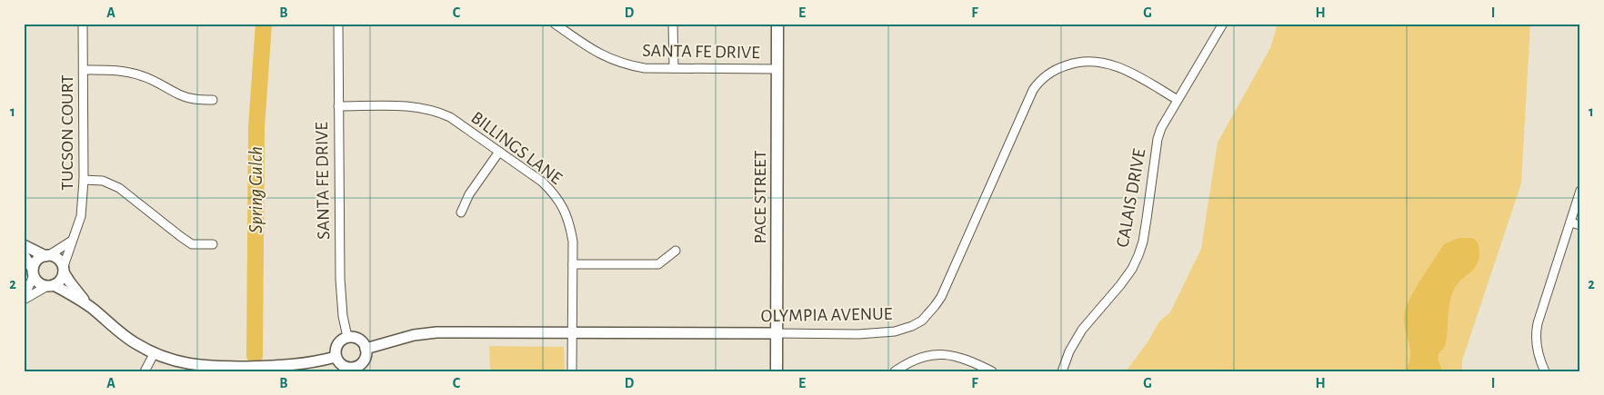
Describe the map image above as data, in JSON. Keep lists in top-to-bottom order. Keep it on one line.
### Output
{"streets":{"main road":["PACE STREET"],"street":["SANTA FE DRIVE","TUCSON COURT","BILLINGS LANE","CALAIS DRIVE","OLYMPIA AVENUE"]},"crossings":[["SANTA FE DRIVE","BILLINGS LANE"],["SANTA FE DRIVE","PACE STREET"],["SANTA FE DRIVE","OLYMPIA AVENUE"],["BILLINGS LANE","OLYMPIA AVENUE"],["PACE STREET","OLYMPIA AVENUE"],["CALAIS DRIVE","OLYMPIA AVENUE"]],"water":["Spring Gulch"],"grid":{"columns":["A","B","C","D","E","F","G","H","I"],"rows":["1","2"]}}
